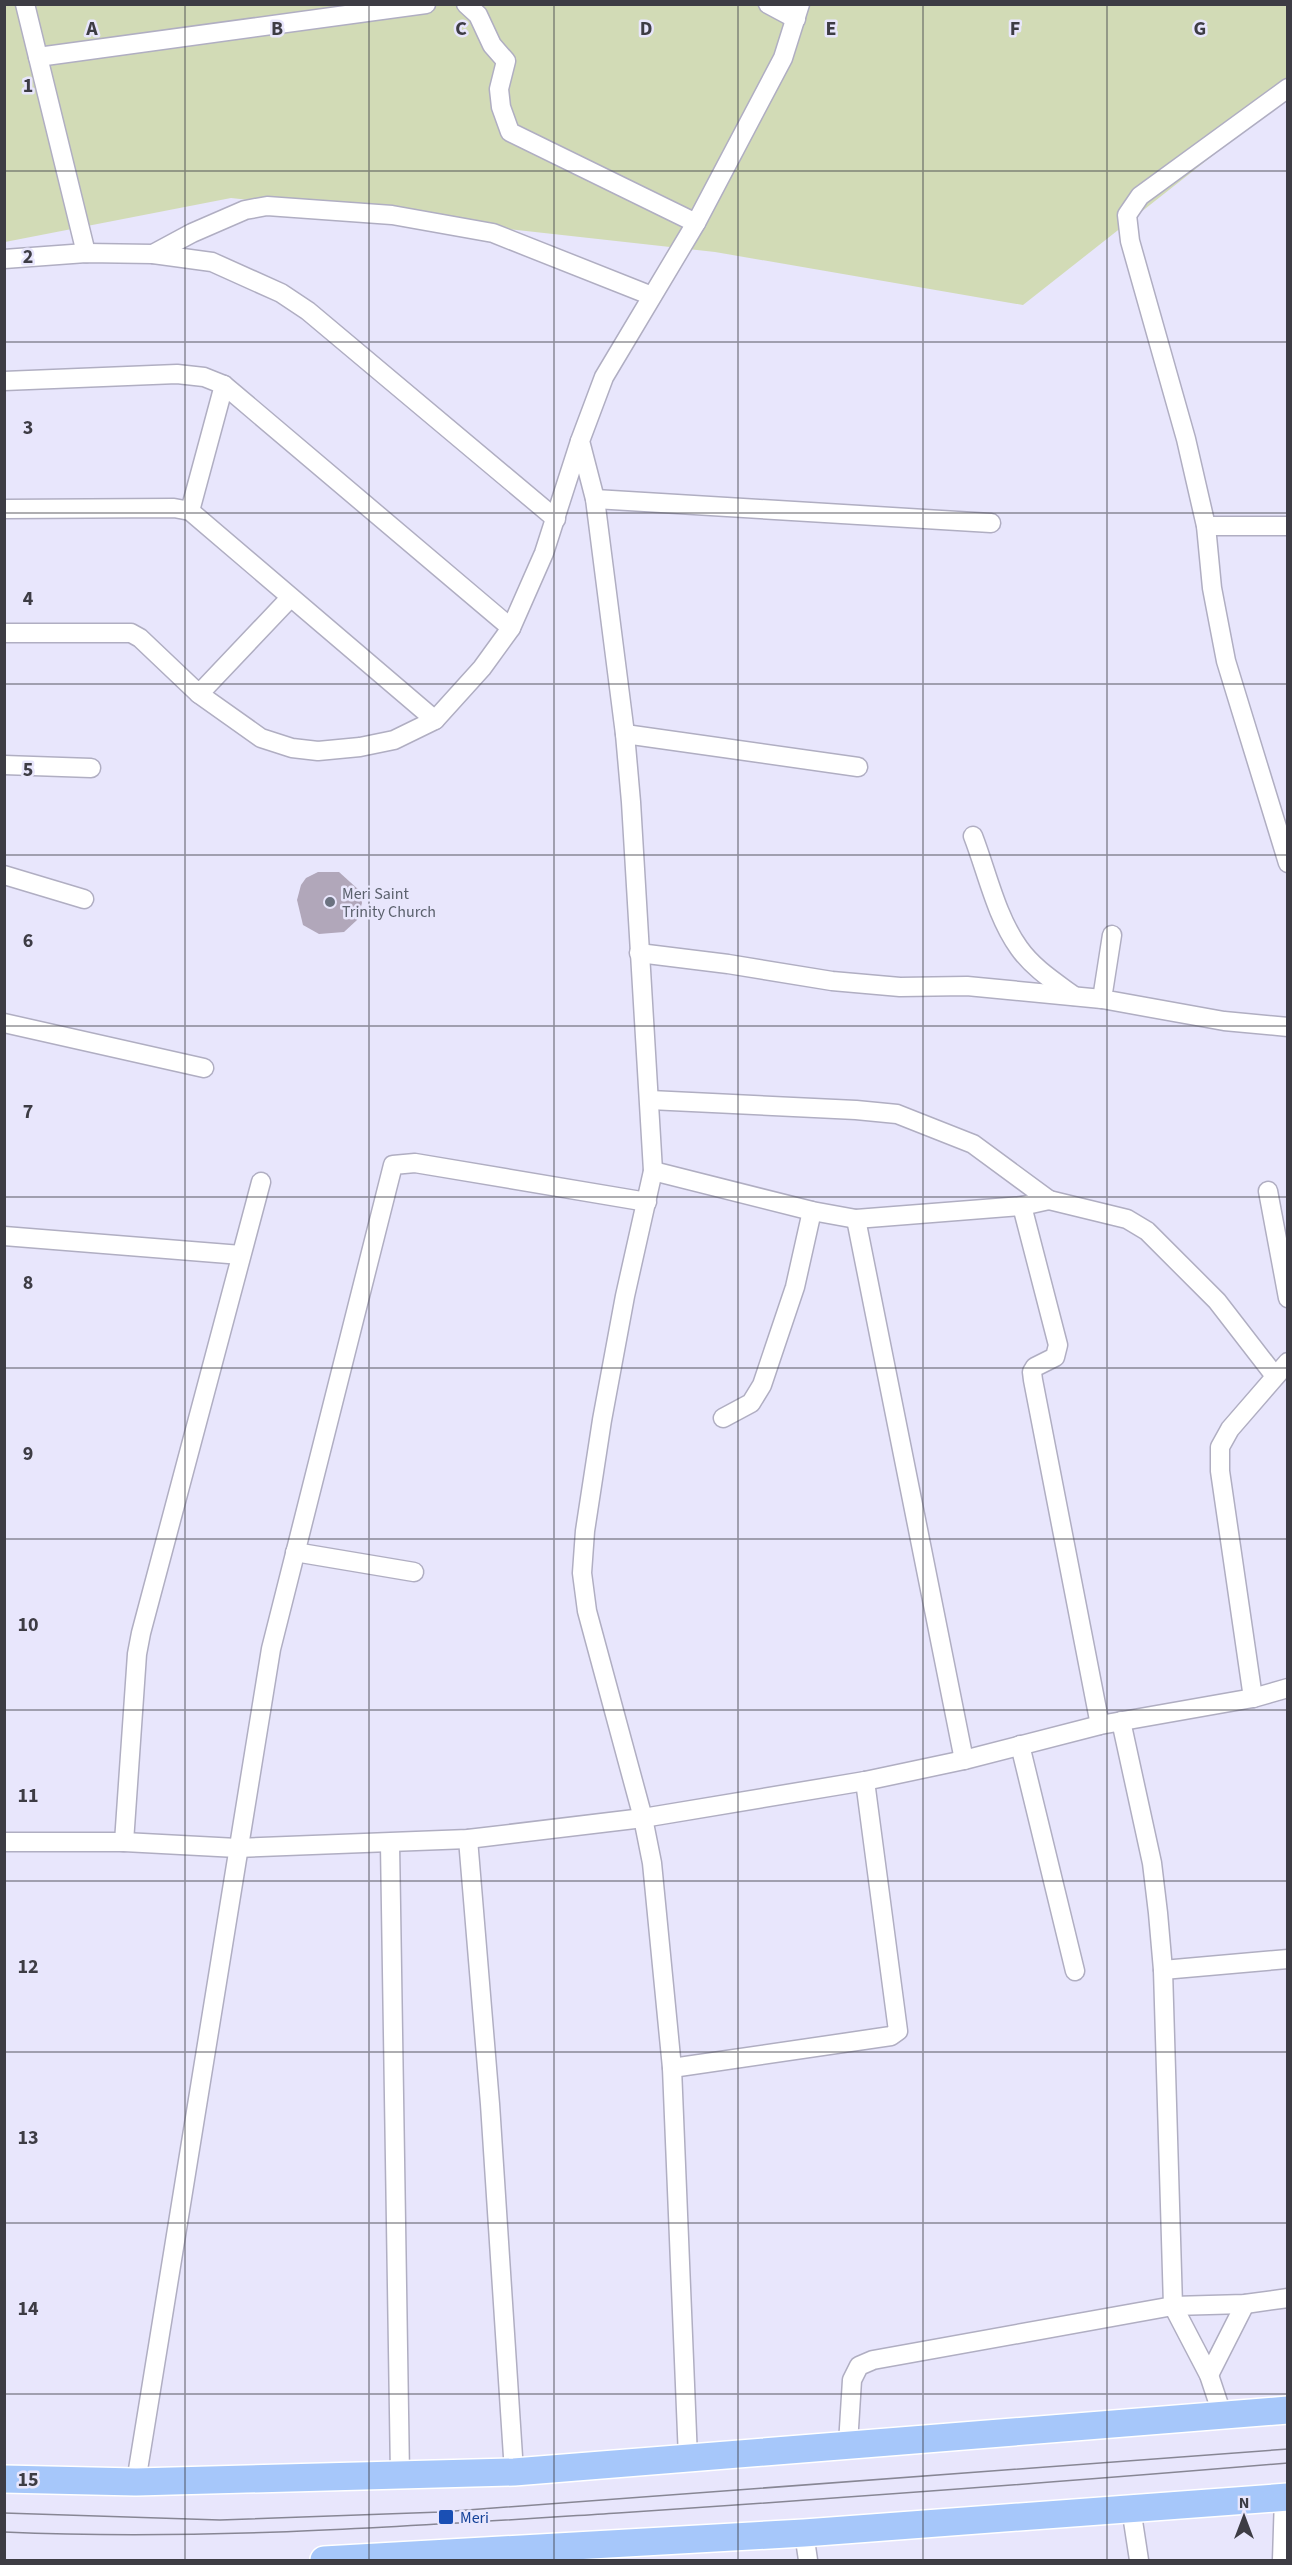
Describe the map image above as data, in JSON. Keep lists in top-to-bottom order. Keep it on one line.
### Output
{"places":{"other":["Meri Saint Trinity Church"],"transit":["Meri"]},"north":"top","grid":{"columns":["A","B","C","D","E","F","G"],"rows":["1","2","3","4","5","6","7","8","9","10","11","12","13","14","15"]}}
